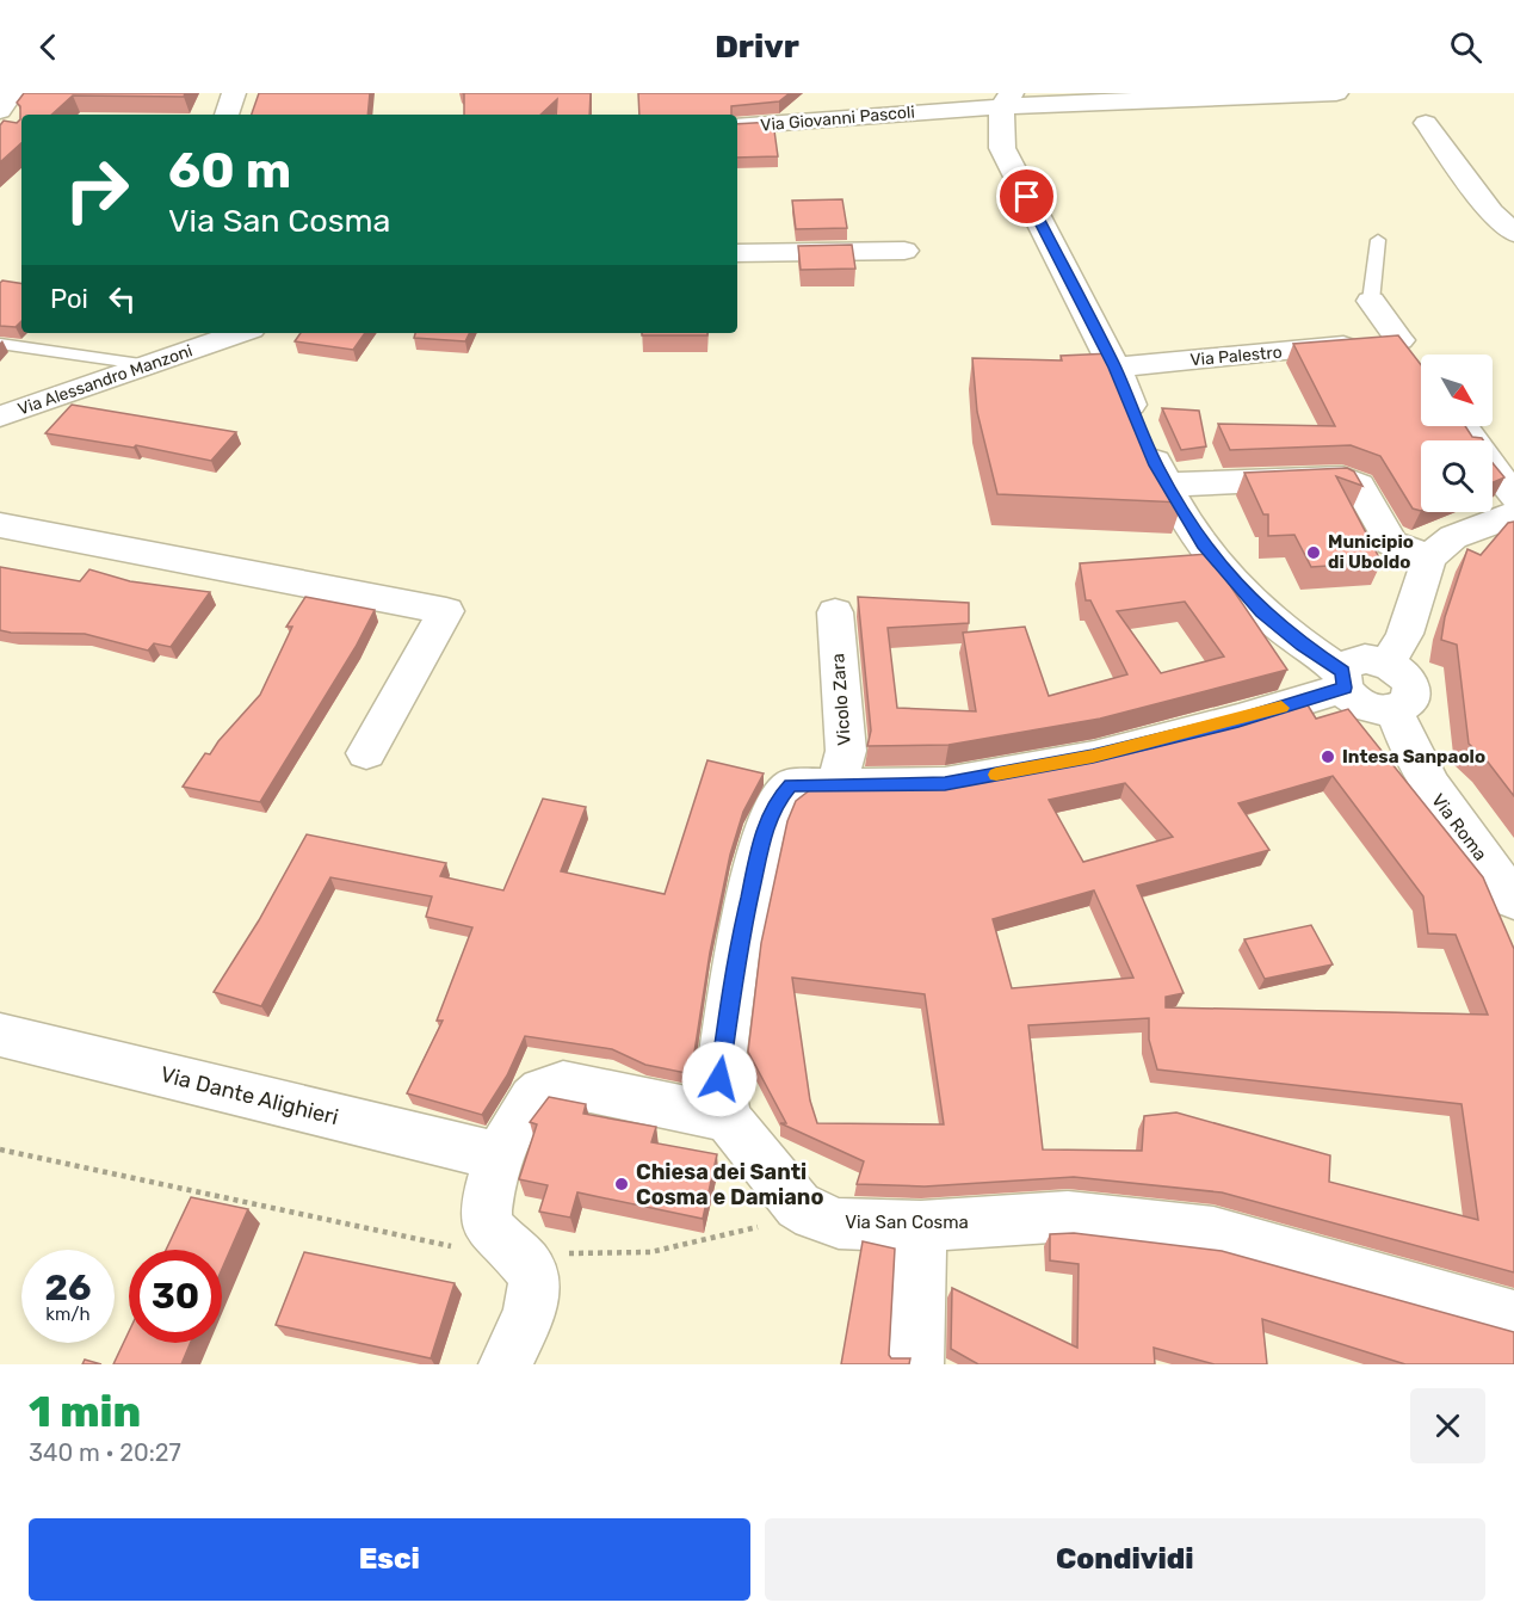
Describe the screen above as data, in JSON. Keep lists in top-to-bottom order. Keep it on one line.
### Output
{"streets":{"street":["Via Giovanni Pascoli","Via Palestro","Via Alessandro Manzoni","Vicolo Zara","Via Roma","Via Dante Alighieri","Via San Cosma"]},"crossings":[["Vicolo Zara","Via San Cosma"],["Via Roma","Via San Cosma"]],"places":["Municipio di Uboldo","Intesa Sanpaolo","Chiesa dei Santi Cosma e Damiano"],"north":"bottom right","page":{"header":"Drivr","turn":["60 m","Via San Cosma"],"then":"Poi","speed":"26 km/h","limit":"30","heading":["1 min","340 m · 20:27"],"buttons":["Esci","Condividi"]}}
